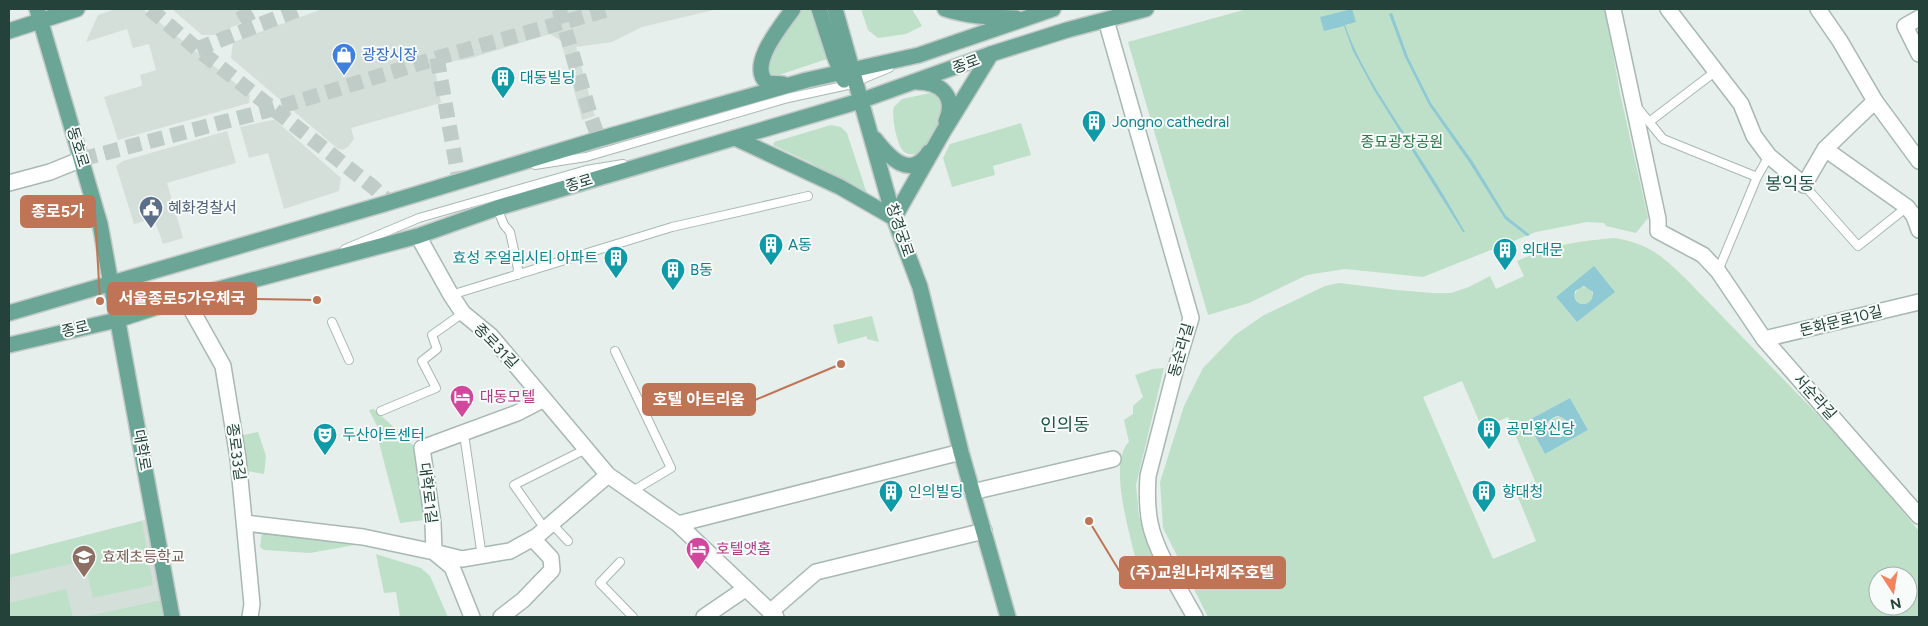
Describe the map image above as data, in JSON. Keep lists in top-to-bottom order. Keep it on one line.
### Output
{"streets":{"main road":["종로","동호로","창경궁로","대학로"],"street":["돈화문로10길","종로31길","동순라길","서순라길","종로33길","대학로1길"]},"crossings":[["종로","동호로"],["종로","창경궁로"],["종로","종로31길"],["종로","동순라길"],["종로","대학로"],["종로","종로33길"],["동호로","대학로"],["돈화문로10길","서순라길"],["종로31길","대학로1길"]],"districts":["봉익동","인의동"],"parks":["종묘광장공원"],"places":{"shop":["광장시장"],"building":["대동빌딩","Jongno cathedral","A동","외대문","효성 주얼리시티 아파트","B동","공민왕신당","인의빌딩","향대청"],"public building":["혜화경찰서"],"other":["서울종로5가우체국","종로5가","호텔 아트리움","(주)교원나라제주호텔"],"hotel":["대동모텔","호텔앳홈"],"theatre":["두산아트센터"],"school or university":["효제초등학교"]},"north":"bottom"}
